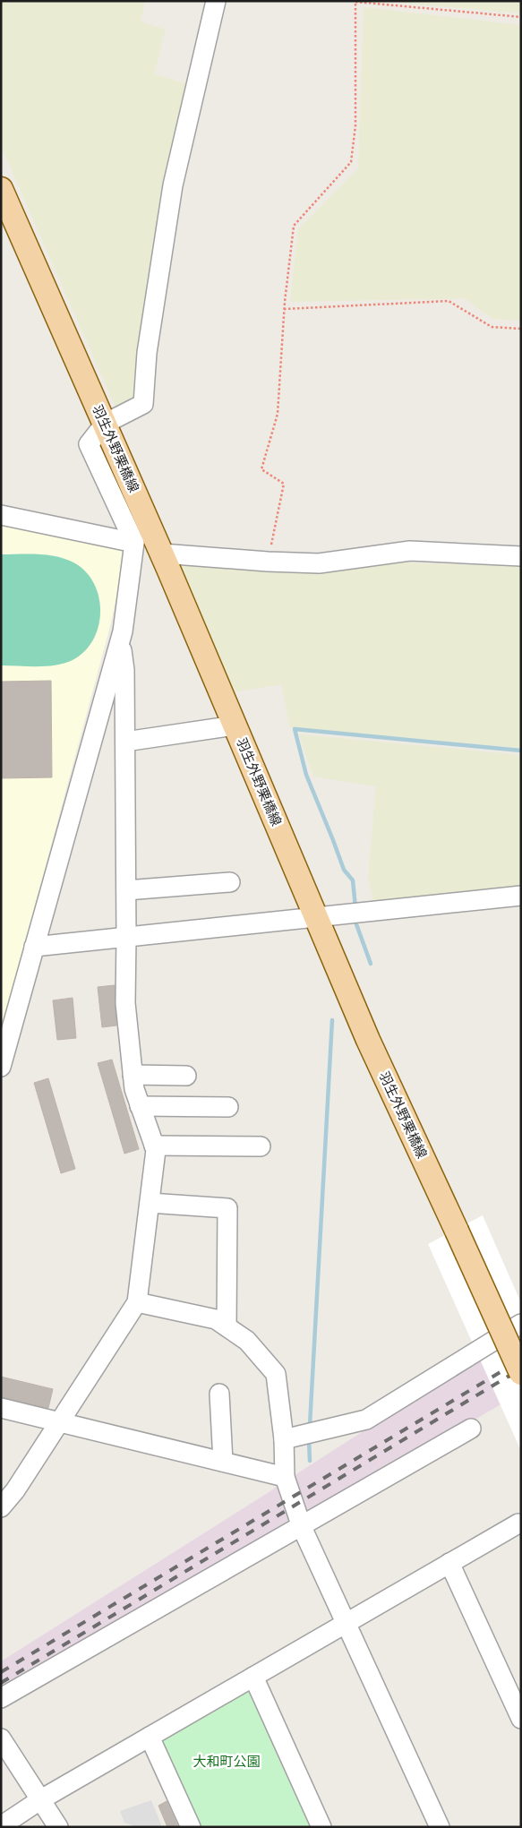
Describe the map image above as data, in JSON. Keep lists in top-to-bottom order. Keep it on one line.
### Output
{"streets":{"main road":["羽生外野栗橋線"]},"parks":["大和町公園"]}
